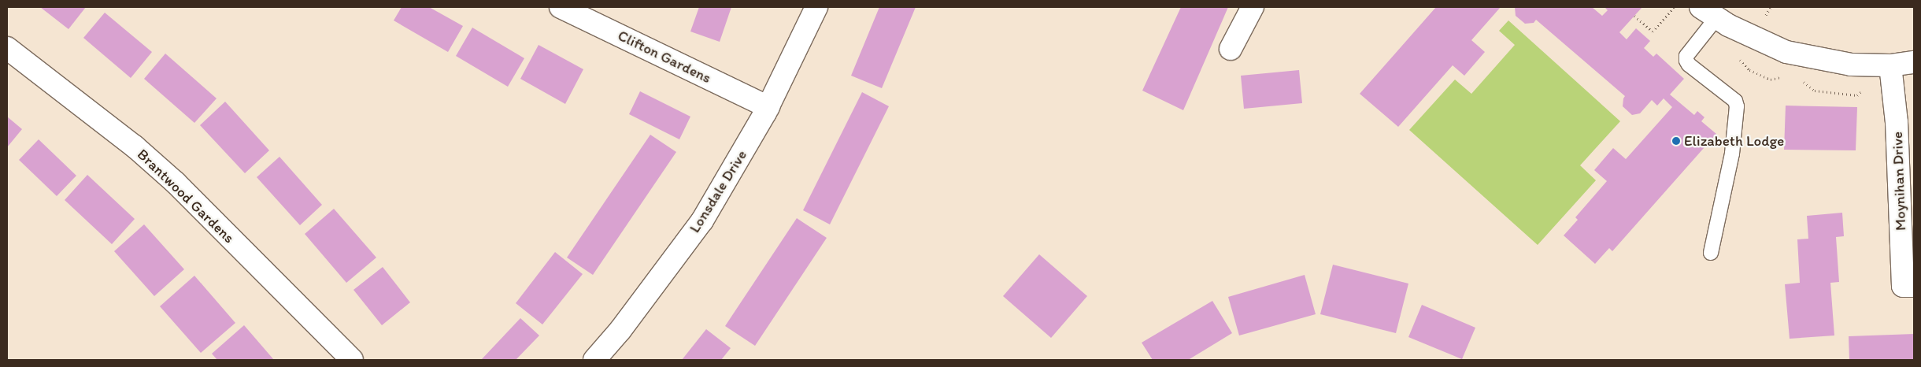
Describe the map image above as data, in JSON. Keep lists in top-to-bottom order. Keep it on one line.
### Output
{"streets":{"street":["Clifton Gardens","Moynihan Drive","Lonsdale Drive","Brantwood Gardens"]},"crossings":[["Clifton Gardens","Lonsdale Drive"]],"places":["Elizabeth Lodge"]}
